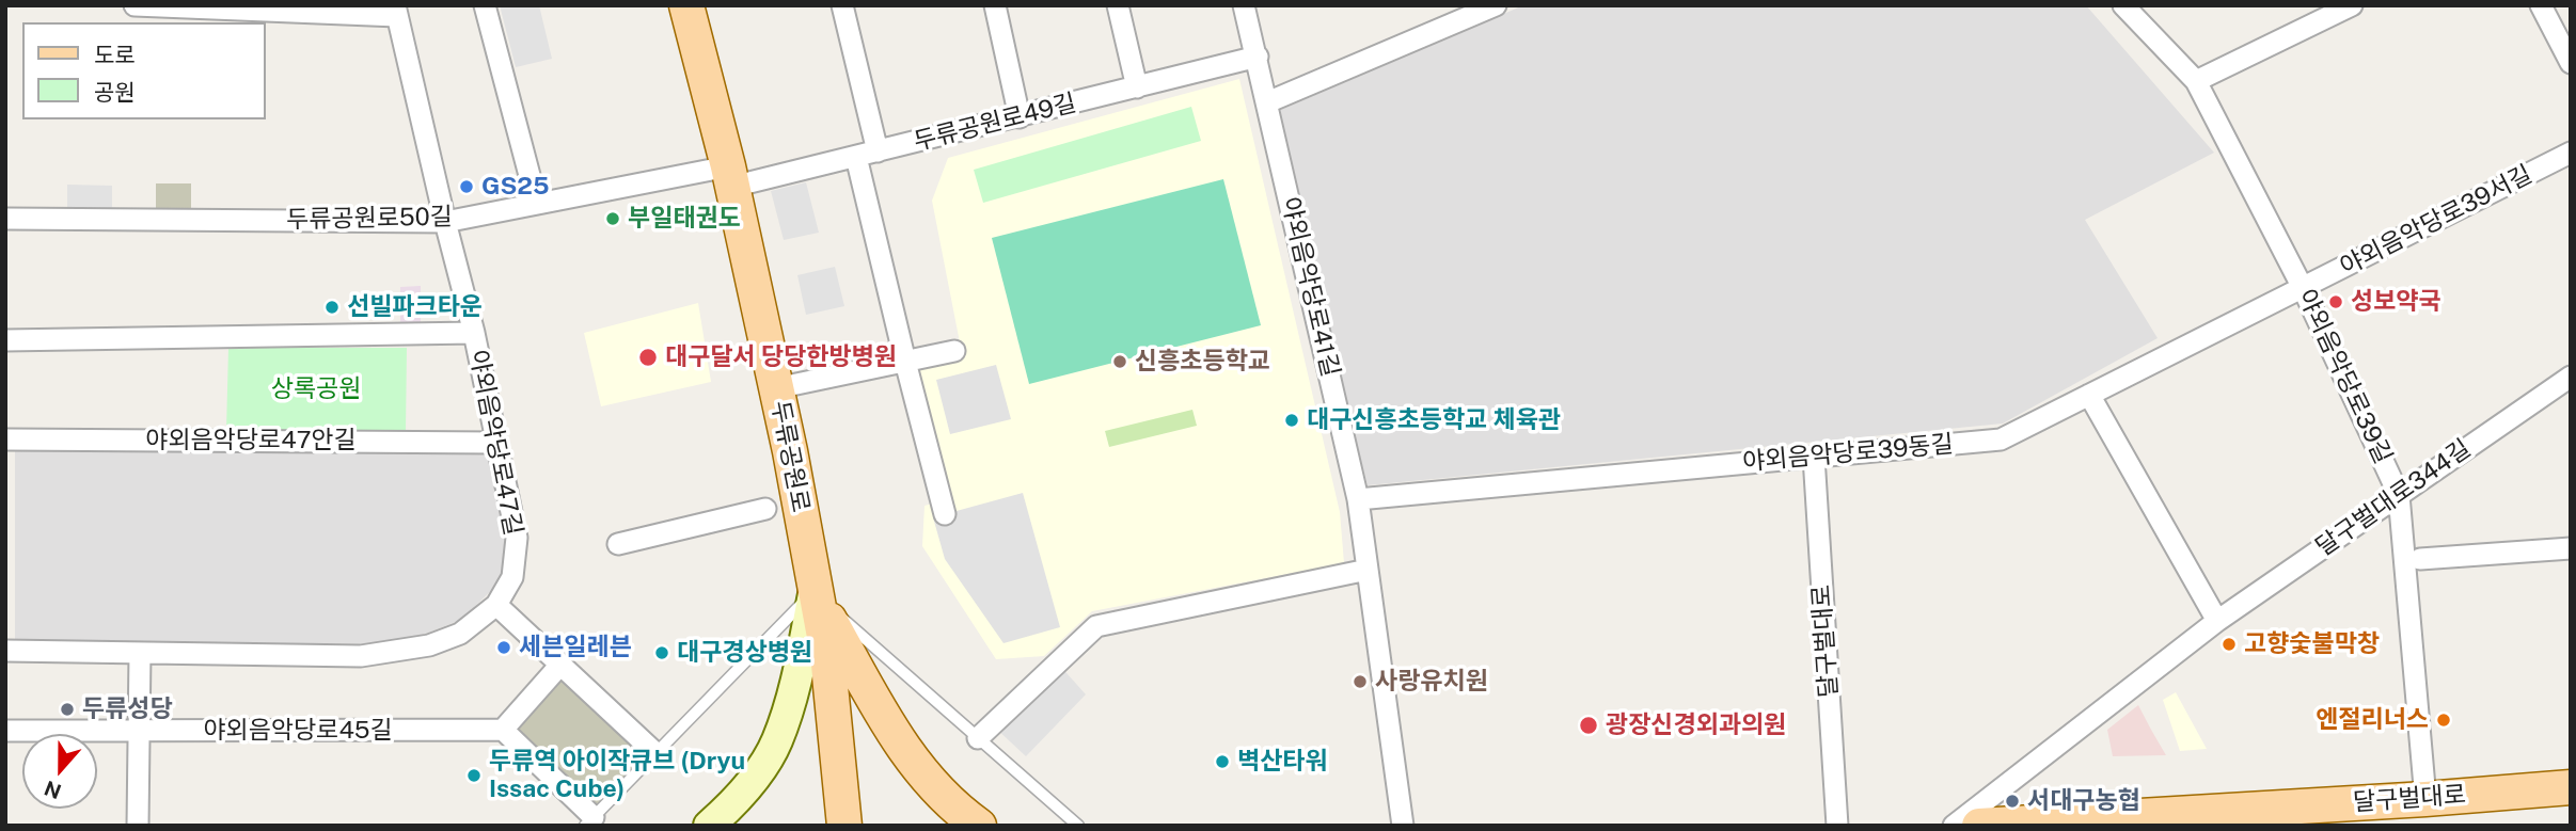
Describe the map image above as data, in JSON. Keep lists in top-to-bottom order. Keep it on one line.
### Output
{"streets":{"main road":["두류공원로","달구벌대로"],"street":["두류공원로49길","두류공원로50길","야외음악당로39서길","야외음악당로41길","야외음악당로39길","야외음악당로47안길","야외음악당로47길","야외음악당로39동길","달구벌대로344길","야외음악당로45길"]},"crossings":[["두류공원로49길","두류공원로50길"],["두류공원로49길","야외음악당로41길"],["두류공원로49길","두류공원로"],["두류공원로50길","야외음악당로47길"],["두류공원로50길","두류공원로"],["야외음악당로39서길","야외음악당로39길"],["야외음악당로39서길","야외음악당로39동길"],["야외음악당로41길","야외음악당로39동길"],["야외음악당로39길","야외음악당로39동길"],["야외음악당로39길","달구벌대로344길"],["야외음악당로39길","달구벌대로"],["야외음악당로47안길","야외음악당로47길"],["야외음악당로39동길","달구벌대로"]],"parks":["상록공원"],"places":["GS25","부일태권도","성보약국","선빌파크타운","대구달서 당당한방병원","신흥초등학교","대구신흥초등학교 체육관","고향숯불막창","세븐일레븐","대구경상병원","사랑유치원","두류성당","엔절리너스","광장신경외과의원","벽산타워","두류역 아이작큐브 (Dryu Issac Cube)","서대구농협"],"legend":["도로","공원"],"north":"bottom"}
